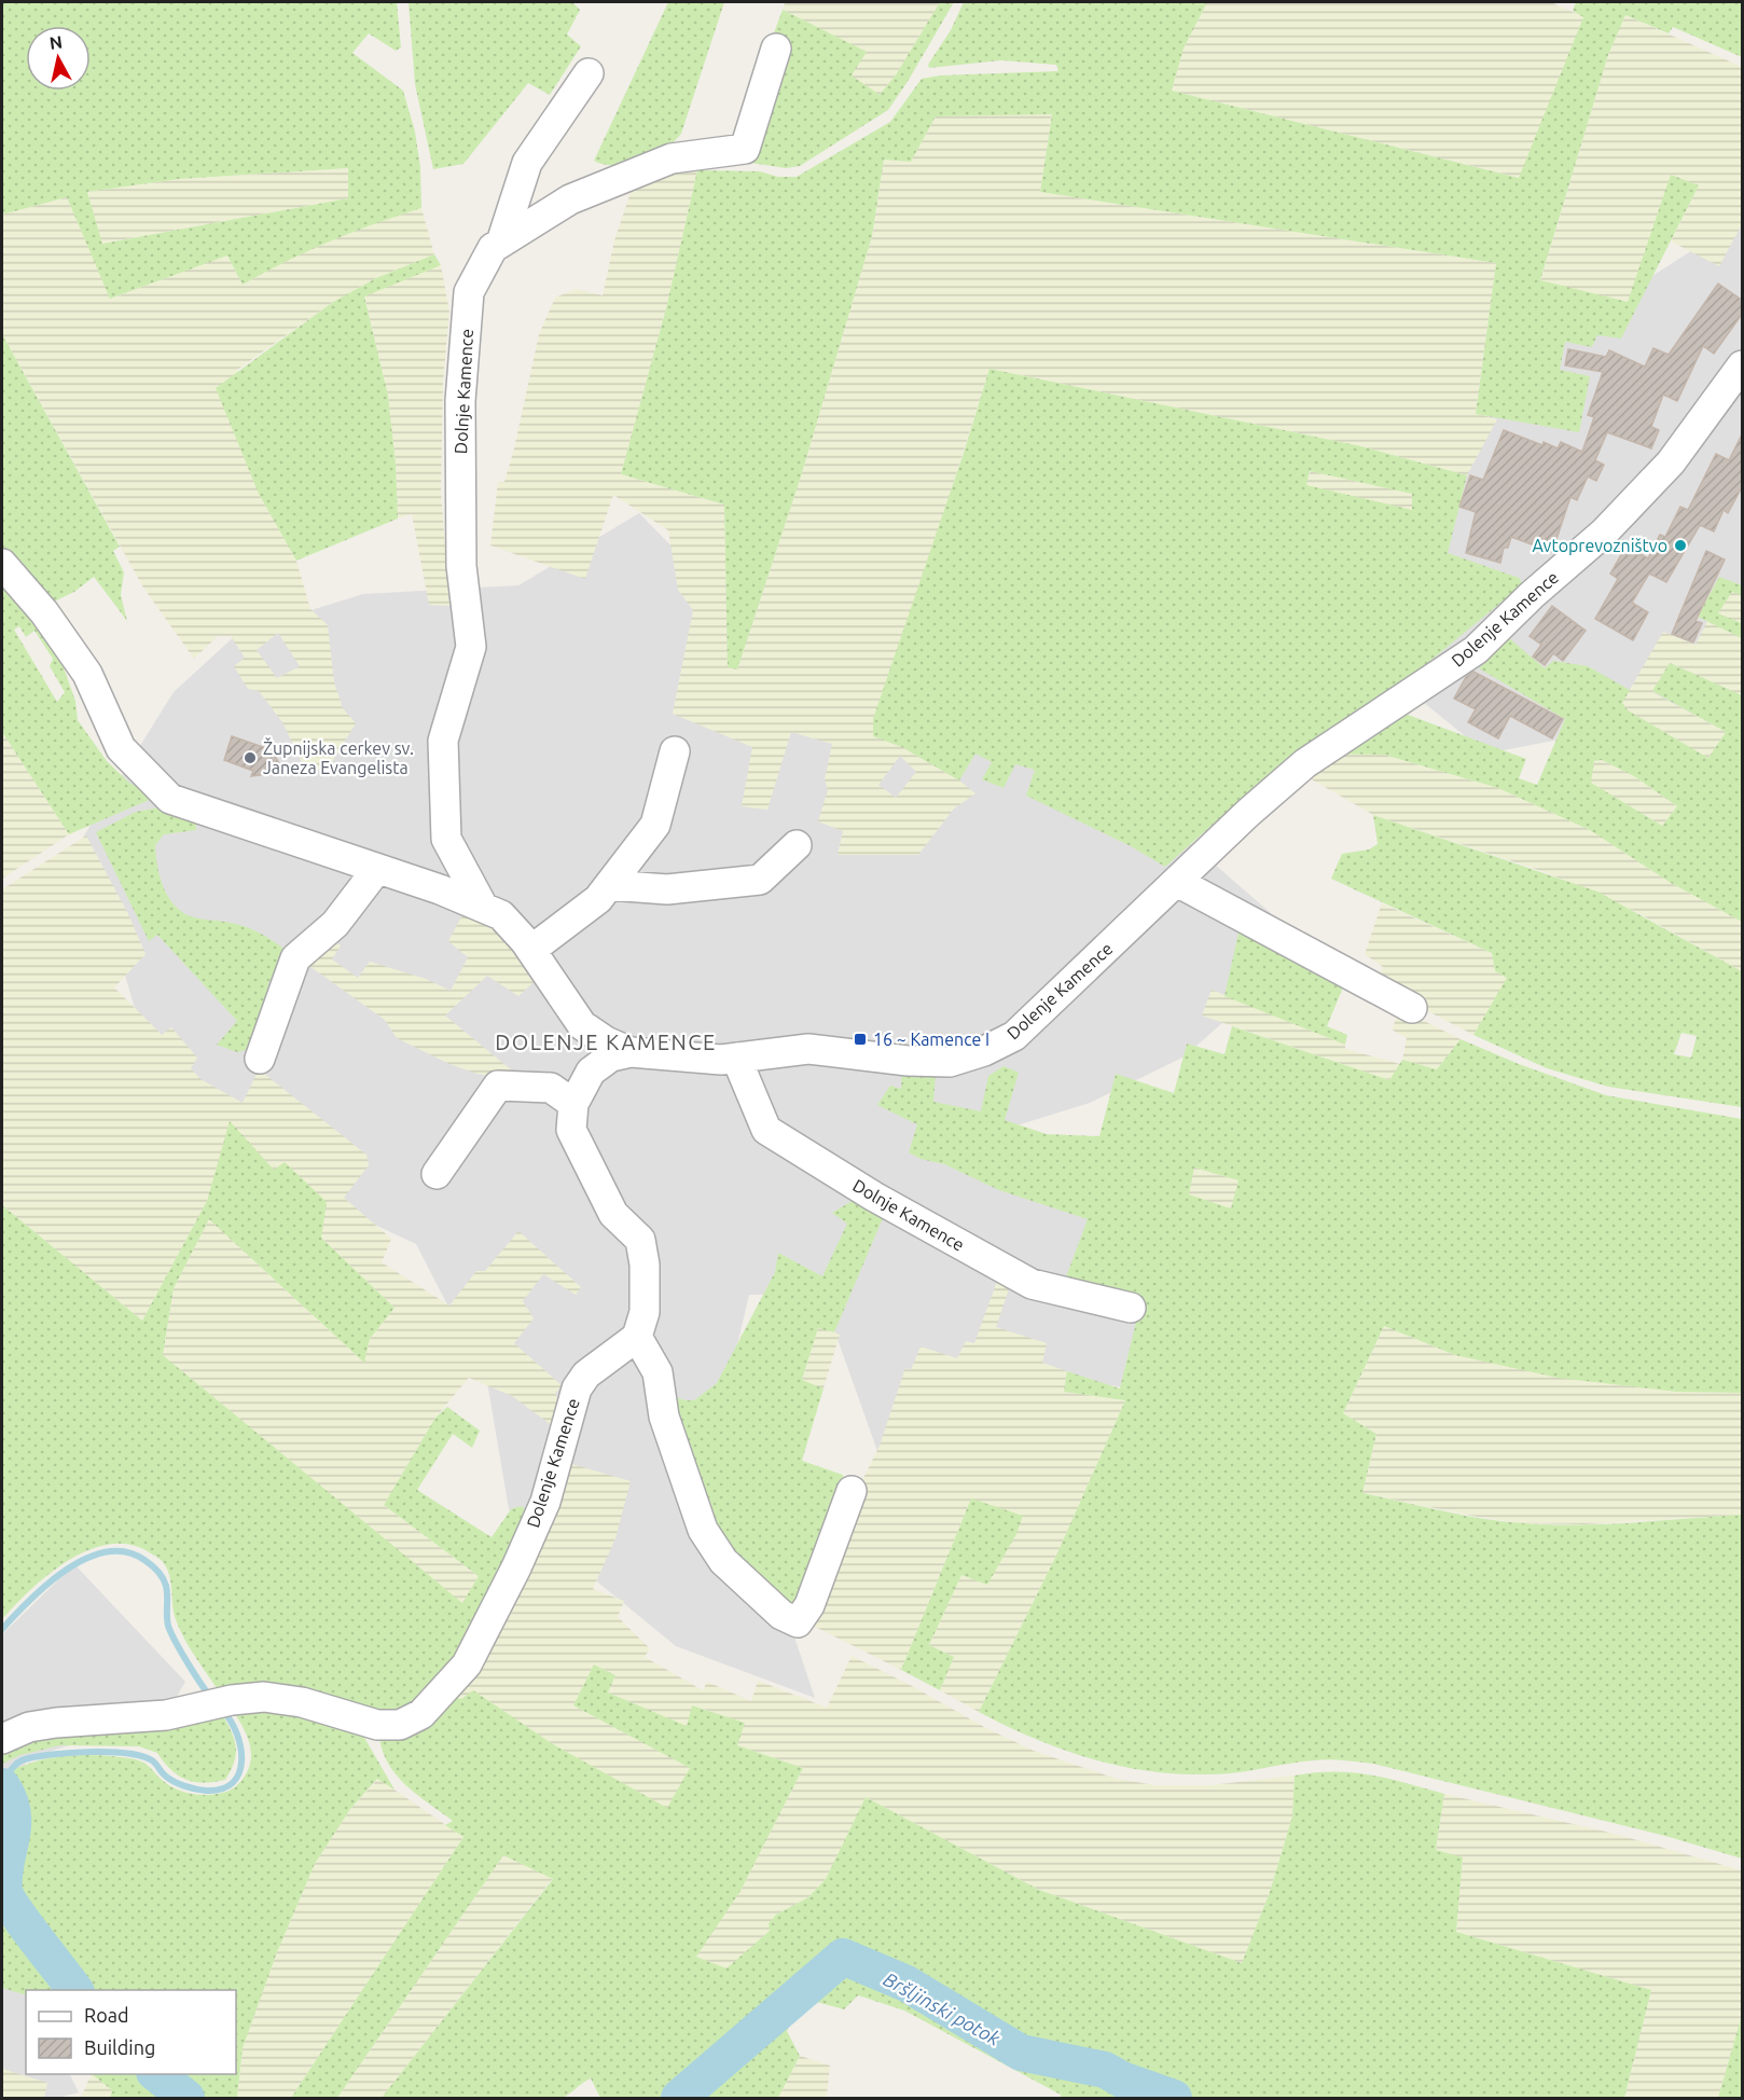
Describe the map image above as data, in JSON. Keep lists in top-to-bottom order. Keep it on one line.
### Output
{"streets":{"street":["Dolnje Kamence","Dolenje Kamence"]},"crossings":[["Dolnje Kamence","Dolenje Kamence"]],"districts":["DOLENJE KAMENCE"],"water":["Bršljinski potok"],"places":{"other":["Avtoprevozništvo","Župnijska cerkev sv. Janeza Evangelista"],"transit":["16 ~ Kamence I"]},"legend":["Road","Building"],"north":"top"}
